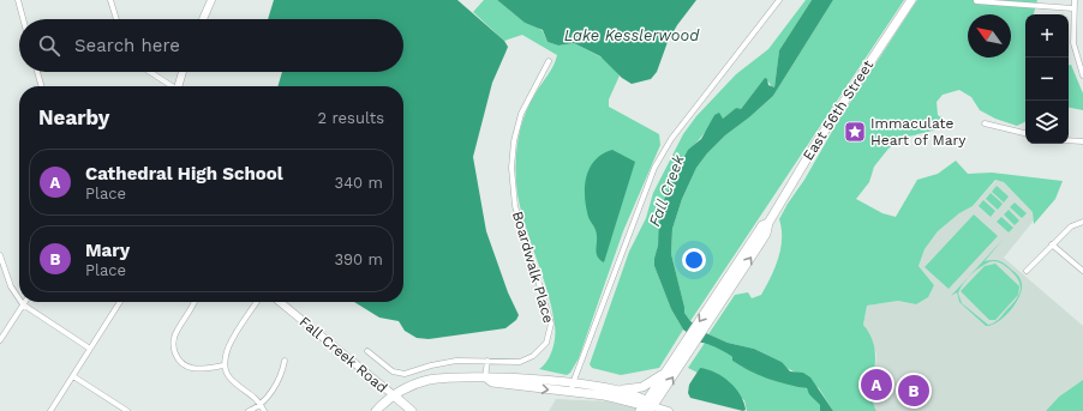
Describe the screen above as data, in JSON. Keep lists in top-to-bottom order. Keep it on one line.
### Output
{"streets":{"main road":["East 56th Street","Fall Creek Road"],"street":["Boardwalk Place"]},"water":["Lake Kesslerwood","Fall Creek"],"places":{"place":["Immaculate Heart of Mary"]},"north":"top left","page":{"map_buttons":["+","−"],"search":"Search here","heading":["Nearby","2 results"],"list":[{"mark":"A","name":"Cathedral High School","note":"Place","value":"340 m"},{"mark":"B","name":"Mary","note":"Place","value":"390 m"}],"pins":["A","B"]}}
